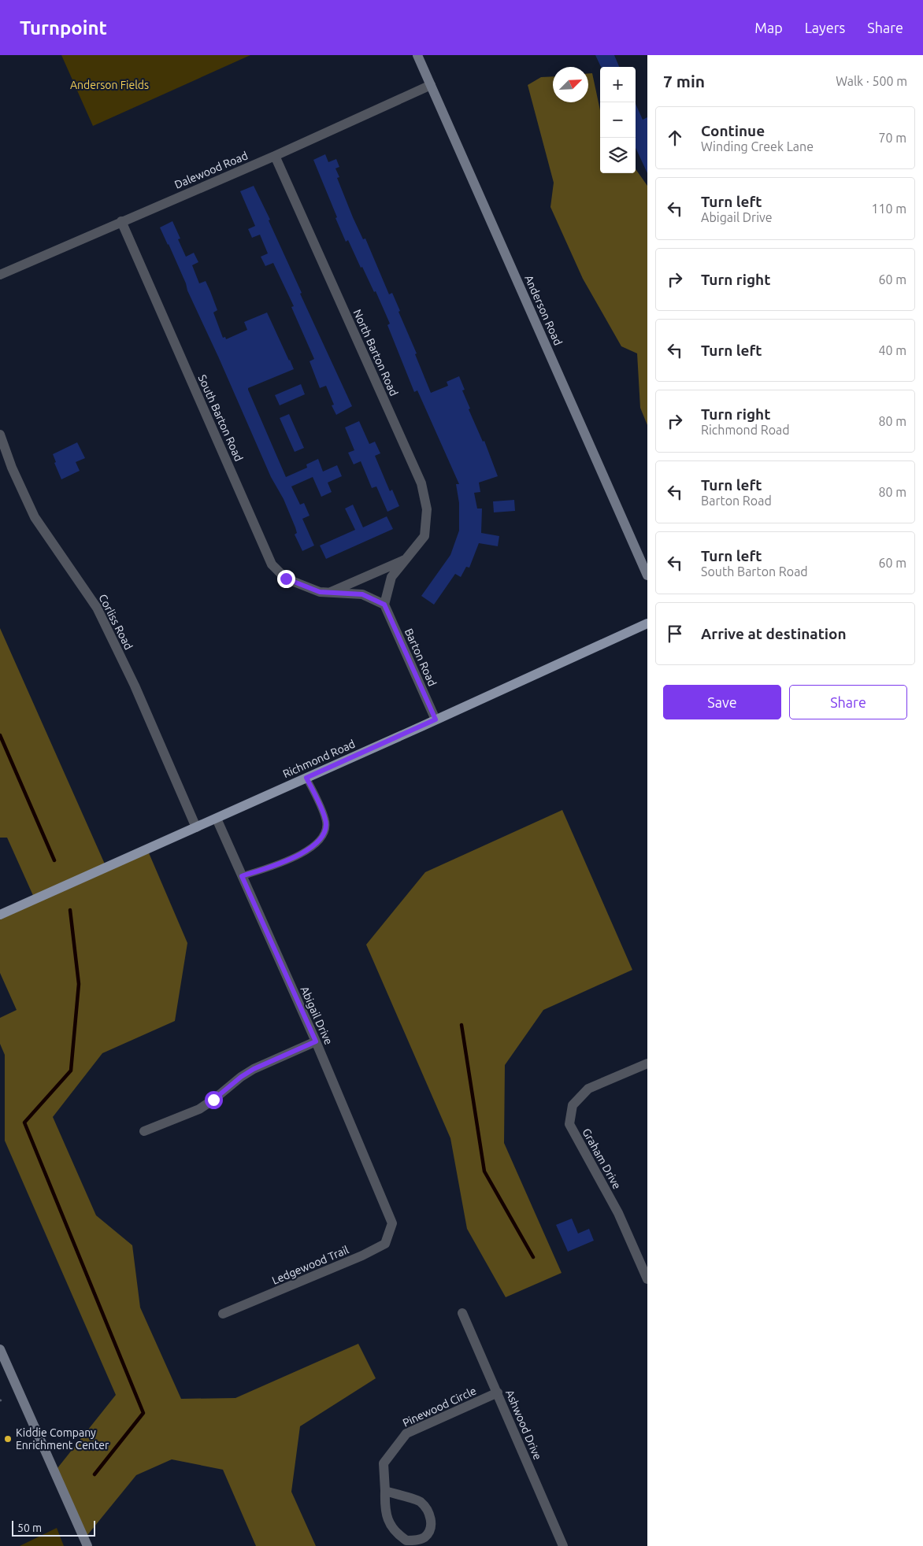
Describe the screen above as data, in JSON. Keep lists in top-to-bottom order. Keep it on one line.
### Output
{"streets":{"main road":["Richmond Road"],"street":["Dalewood Road","Anderson Road","North Barton Road","South Barton Road","Corliss Road","Barton Road","Abigail Drive","Graham Drive","Ledgewood Trail","Pinewood Circle","Ashwood Drive"]},"crossings":[["Dalewood Road","Anderson Road"],["Dalewood Road","North Barton Road"],["Dalewood Road","South Barton Road"],["North Barton Road","South Barton Road"],["North Barton Road","Barton Road"],["South Barton Road","Barton Road"],["Corliss Road","Richmond Road"],["Barton Road","Richmond Road"],["Richmond Road","Abigail Drive"],["Abigail Drive","Ledgewood Trail"],["Pinewood Circle","Ashwood Drive"]],"parks":["Anderson Fields"],"places":["Kiddie Company Enrichment Center"],"scale_bar":"50 m","north":"top right","page":{"header":"Turnpoint","nav":["Map","Layers","Share"],"heading":["7 min","Walk · 500 m"],"map_buttons":["+","−"],"list":[["Continue","Winding Creek Lane","70 m"],["Turn left","Abigail Drive","110 m"],["Turn right","60 m"],["Turn left","40 m"],["Turn right","Richmond Road","80 m"],["Turn left","Barton Road","80 m"],["Turn left","South Barton Road","60 m"],"Arrive at destination"],"buttons":["Save","Share"],"scale":"50 m"}}
